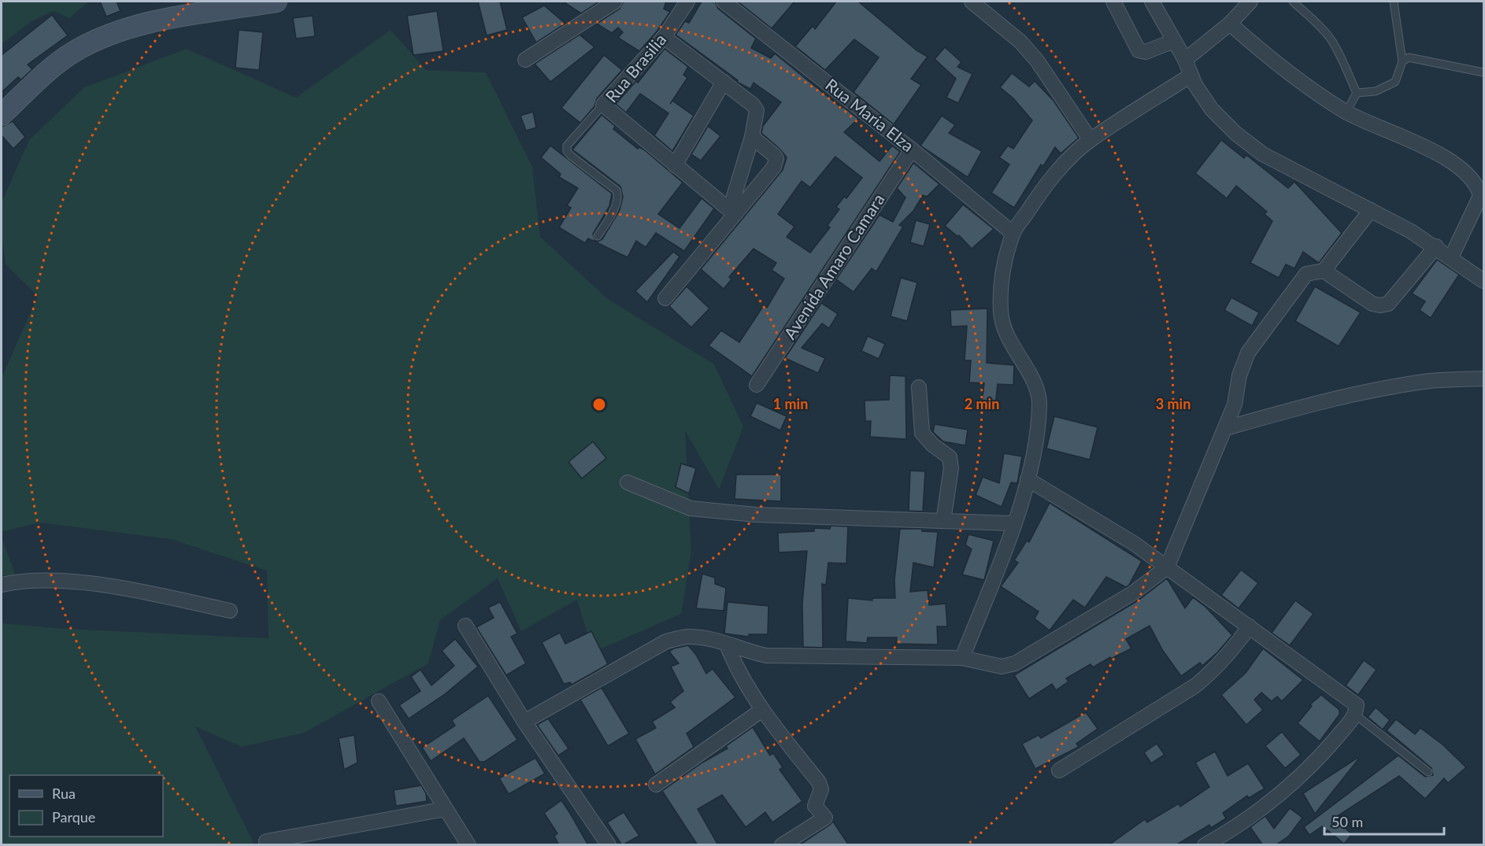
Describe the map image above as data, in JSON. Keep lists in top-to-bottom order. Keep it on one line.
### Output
{"streets":{"street":["Rua Brasilia","Rua Maria Elza","Avenida Amaro Camara"]},"crossings":[["Rua Maria Elza","Avenida Amaro Camara"]],"legend":["Rua","Parque"],"scale_bar":"50 m","rings":["1 min","2 min","3 min"]}
